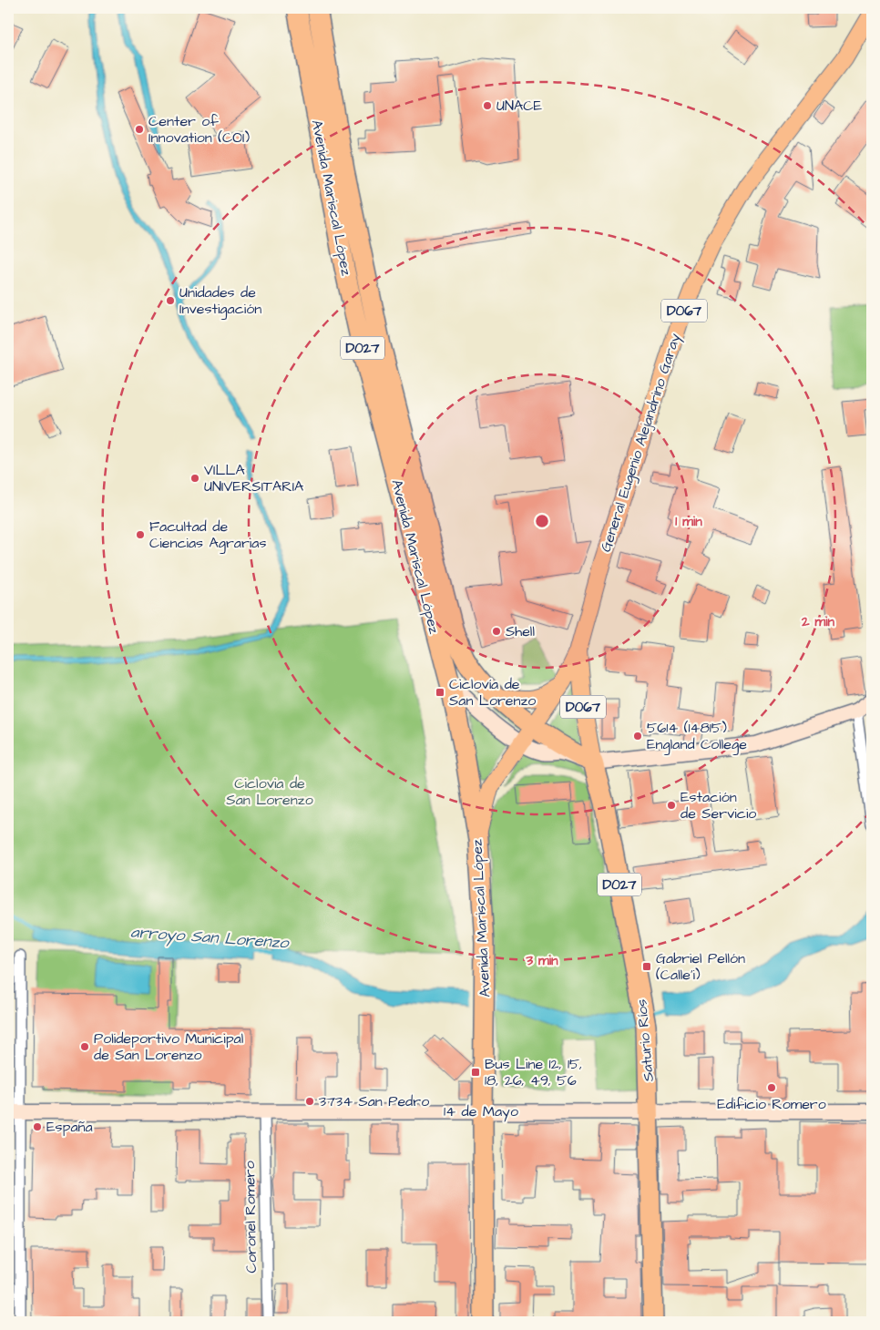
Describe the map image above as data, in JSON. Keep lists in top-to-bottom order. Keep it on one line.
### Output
{"streets":{"highway":["Avenida Mariscal López","D027","Saturio Ríos"],"main road":["D067","General Eugenio Alejandrino Garay"],"street":["14 de Mayo","Coronel Romero"]},"crossings":[["Avenida Mariscal López","D067"],["Avenida Mariscal López","D027"],["Avenida Mariscal López","14 de Mayo"],["D067","D027"],["D067","General Eugenio Alejandrino Garay"],["D027","General Eugenio Alejandrino Garay"],["D027","Saturio Ríos"],["D027","14 de Mayo"],["General Eugenio Alejandrino Garay","Saturio Ríos"],["Saturio Ríos","14 de Mayo"],["14 de Mayo","Coronel Romero"]],"water":["arroyo San Lorenzo"],"parks":["Ciclovia de San Lorenzo"],"places":{"other":["UNACE","Center of Innovation (COI)","Unidades de Investigación","VILLA UNIVERSITARIA","Facultad de Ciencias Agrarias","Shell","5614 (14815) England College","Estación de Servicio","Polideportivo Municipal de San Lorenzo","Edificio Romero","3734 San Pedro","España"],"transit":["Ciclovía de San Lorenzo","Gabriel Pellón (Calle'i)","Bus Line 12, 15, 18, 26, 49, 56"]},"rings":["1 min","2 min","3 min"]}
